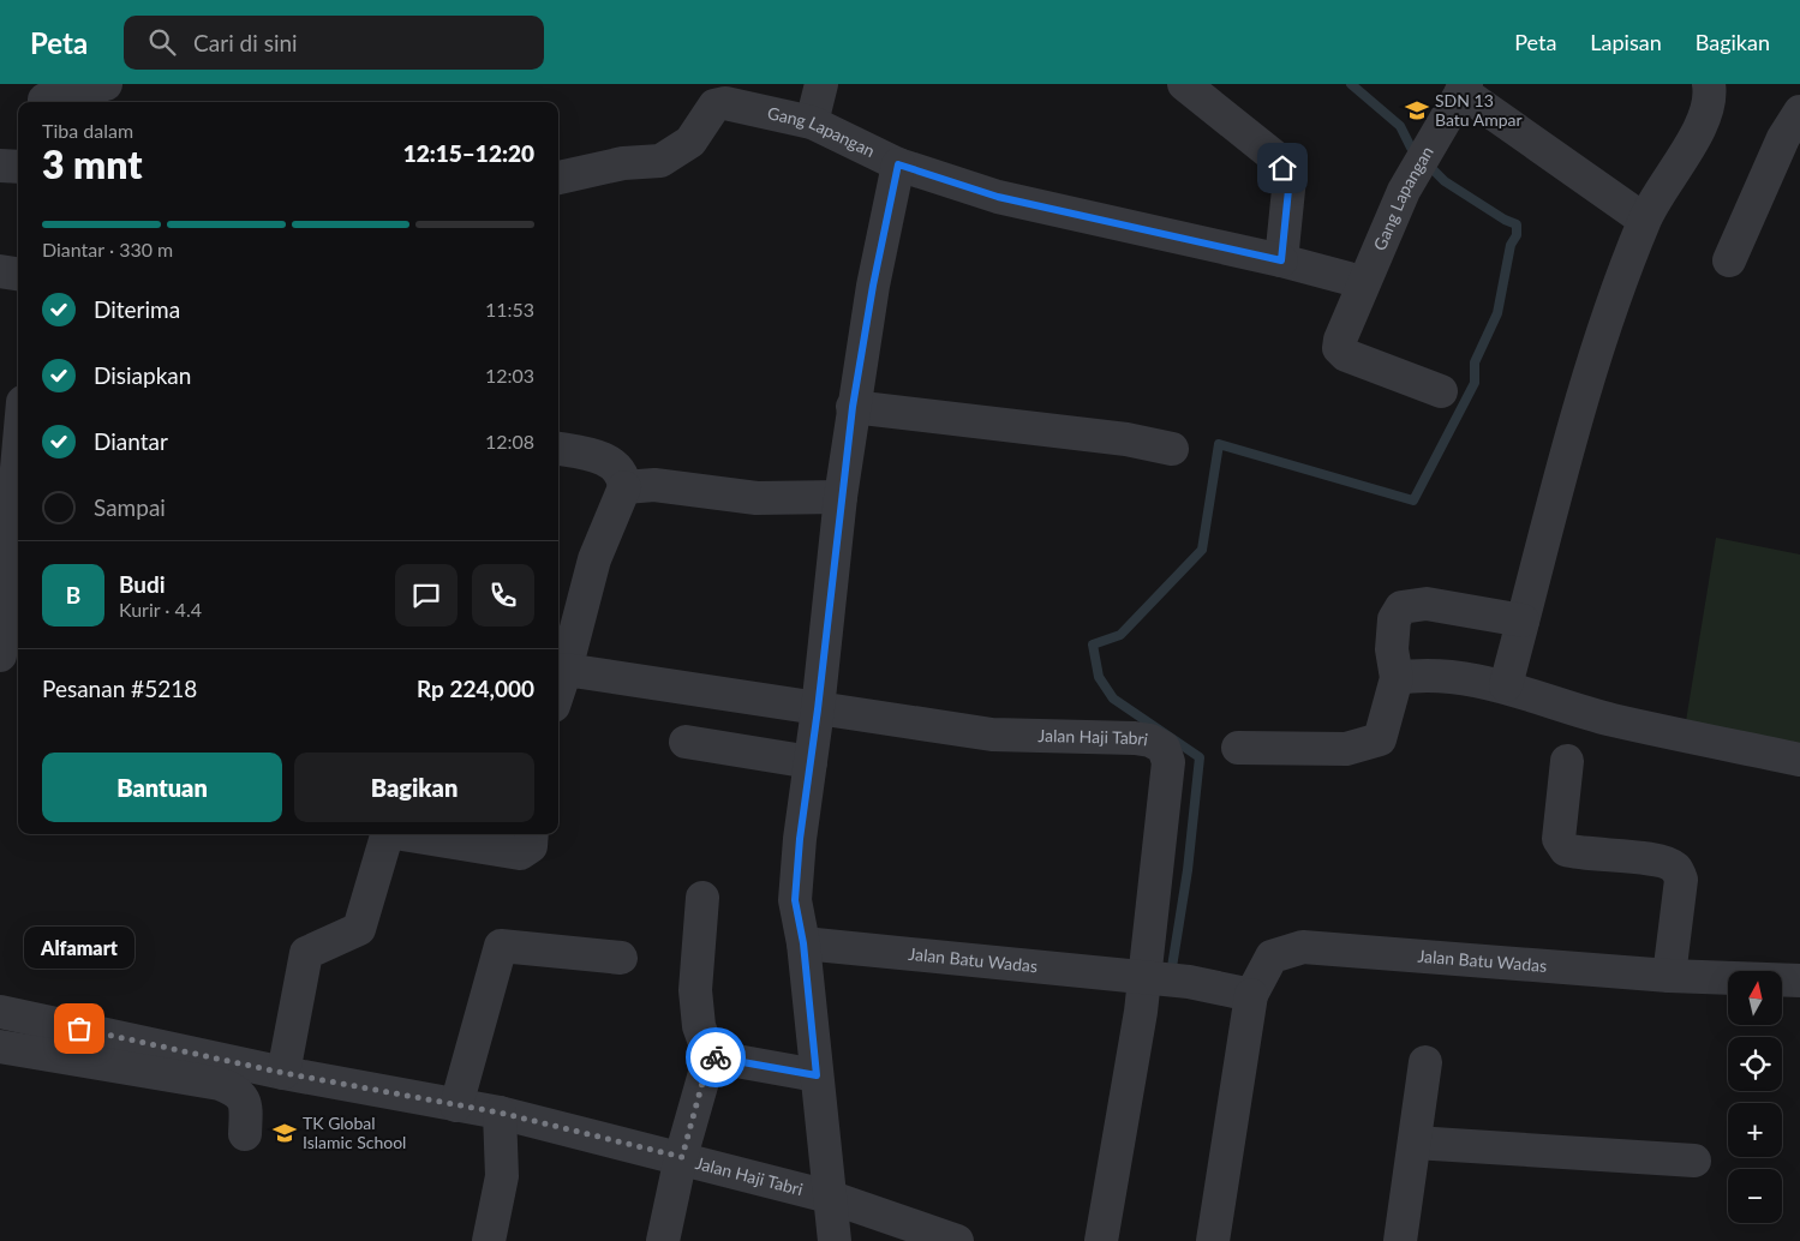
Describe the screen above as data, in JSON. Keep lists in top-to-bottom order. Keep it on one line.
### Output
{"streets":{"street":["Gang Lapangan","Jalan Haji Tabri","Jalan Batu Wadas"]},"crossings":[["Gang Lapangan","Jalan Haji Tabri"],["Jalan Haji Tabri","Jalan Batu Wadas"]],"places":{"school or university":["SDN 13 Batu Ampar","TK Global Islamic School"],"other":["Alfamart"]},"north":"top","page":{"header":"Peta","search":"Cari di sini","nav":["Peta","Lapisan","Bagikan"],"heading":["3 mnt","Tiba dalam","12:15–12:20"],"panel":["Budi","Kurir · 4.4","Pesanan #5218","Rp 224,000"],"bar":"Diantar · 330 m","list":[["Diterima","11:53"],["Disiapkan","12:03"],["Diantar","12:08"],"Sampai"],"round":"B","buttons":["Bantuan","Bagikan"],"bubble":"Alfamart","map_buttons":["+","−"]}}
